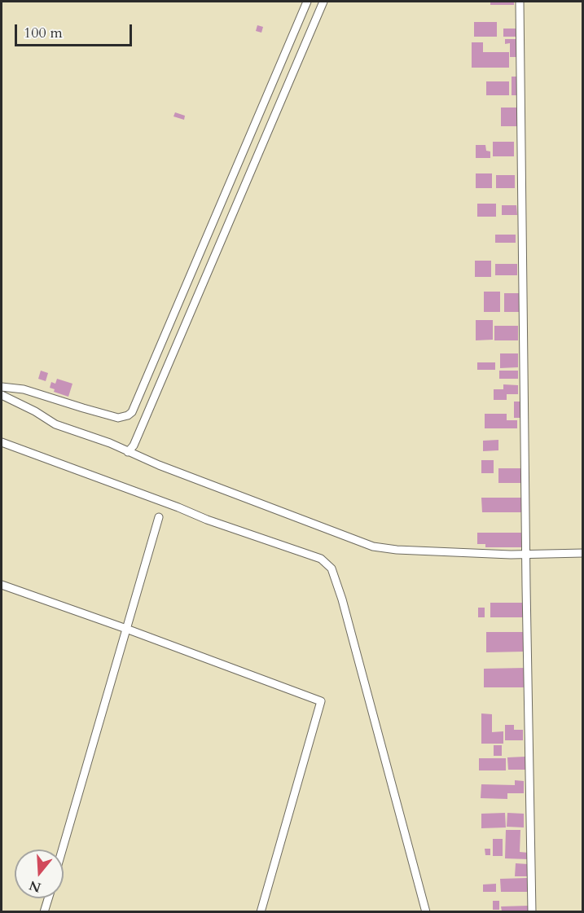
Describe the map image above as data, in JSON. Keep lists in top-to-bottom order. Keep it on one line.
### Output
{"scale_bar":"100 m","north":"bottom"}
